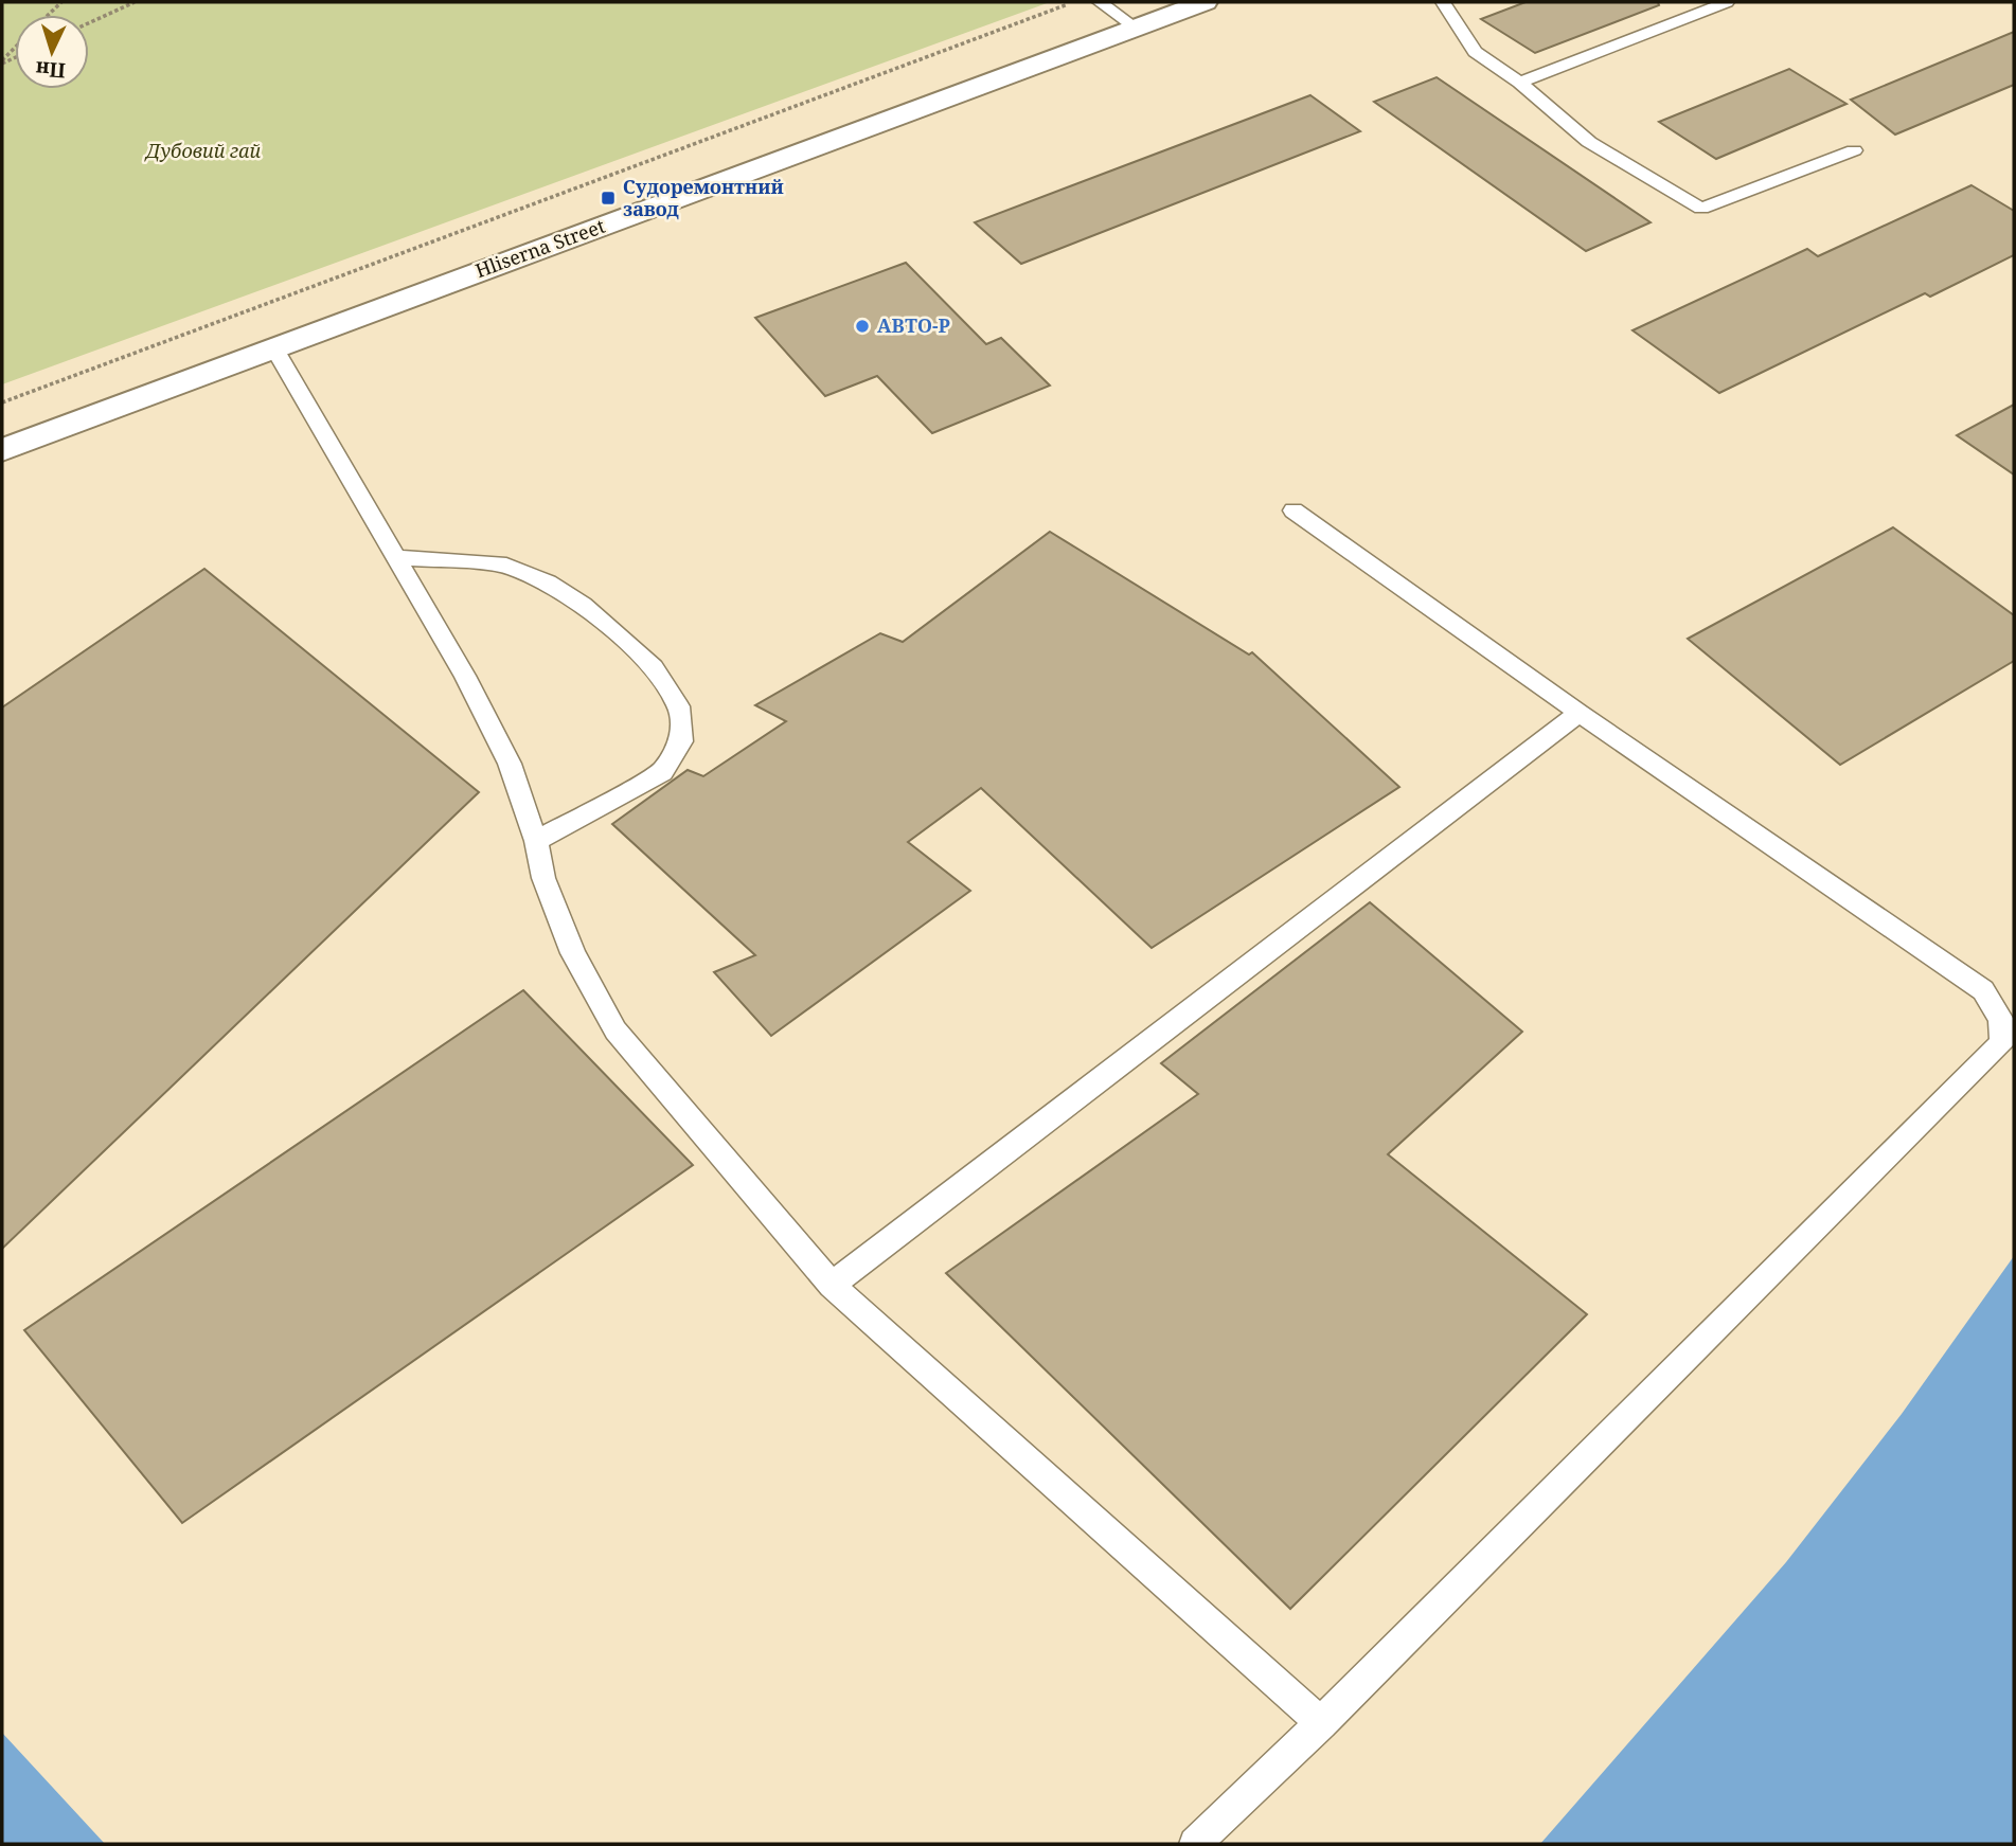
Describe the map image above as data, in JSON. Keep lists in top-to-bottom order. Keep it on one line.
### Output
{"streets":{"street":["Hliserna Street"]},"parks":["Дубовий гай"],"places":{"transit":["Судоремонтний завод"],"other":["АВТО-Р"]},"north":"bottom"}
